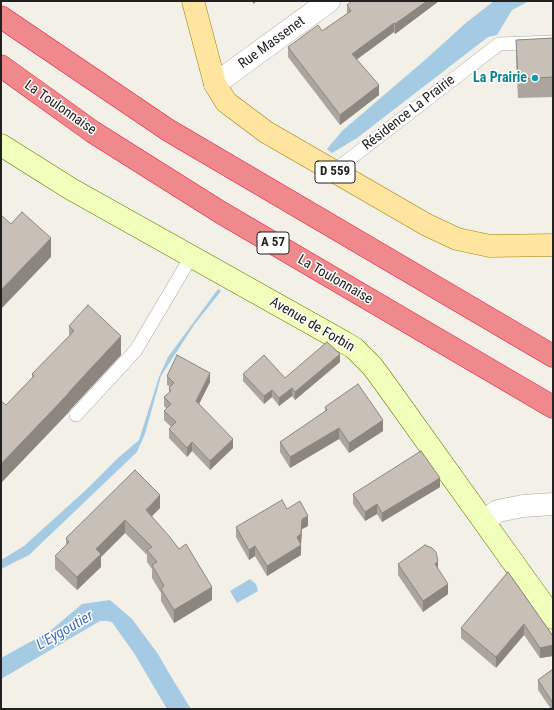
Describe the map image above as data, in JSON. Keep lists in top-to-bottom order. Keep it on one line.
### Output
{"streets":{"highway":["La Toulonnaise","A 57"],"main road":["D 559"],"street":["Rue Massenet","Avenue de Forbin"],"lane":["Résidence La Prairie"]},"crossings":[["Rue Massenet","D 559"],["Résidence La Prairie","D 559"]],"water":["L'Eygoutier"],"places":["La Prairie"]}
